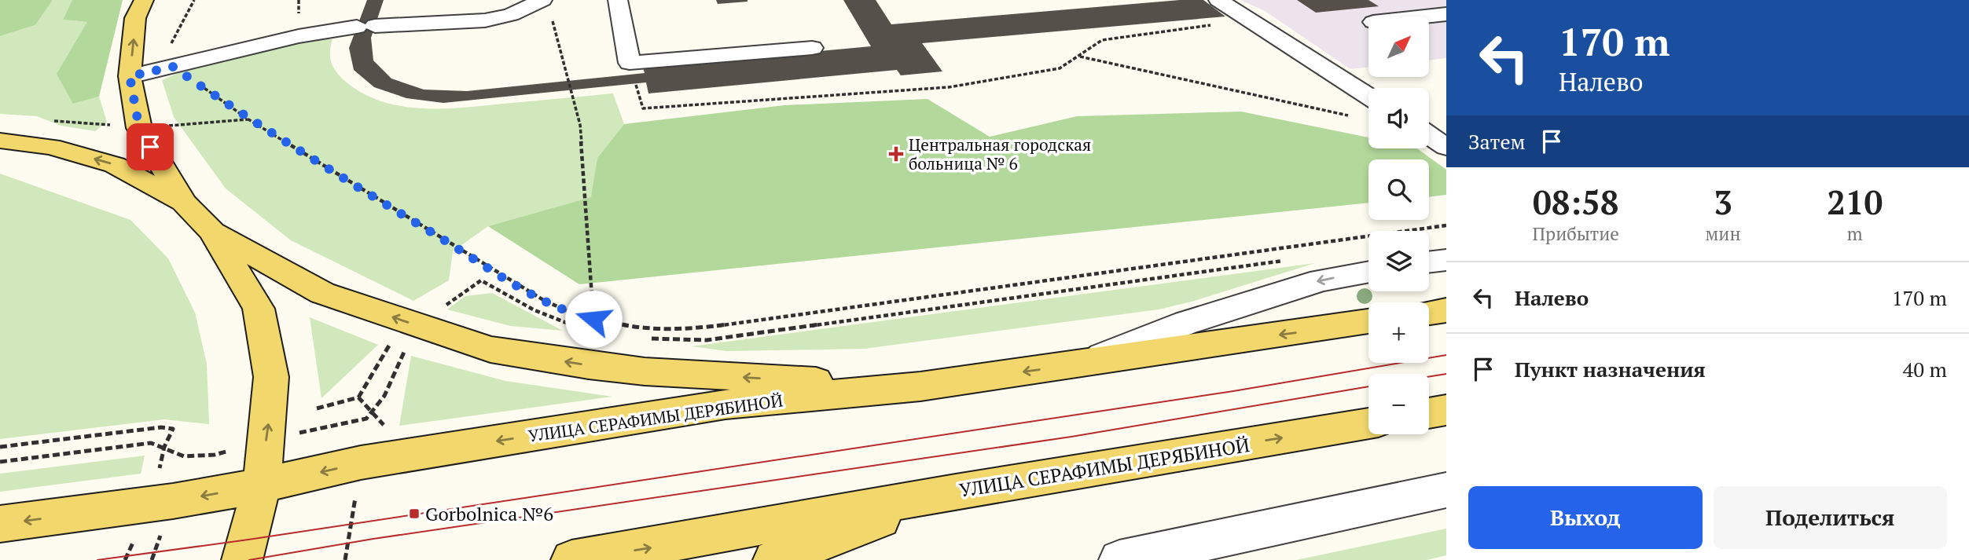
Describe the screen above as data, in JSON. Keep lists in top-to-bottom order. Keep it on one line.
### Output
{"streets":{"main road":["УЛИЦА СЕРАФИМЫ ДЕРЯБИНОЙ"]},"places":{"health":["Центральная городская больница № 6"],"transit":["Gorbolnica №6"]},"north":"top right","page":{"turn":["170 m","Налево"],"map_buttons":["+","−"],"then":"Затем","eta":["08:58","Прибытие","3","мин","210","m"],"list":[{"name":"Налево","value":"170 m"},{"name":"Пункт назначения","value":"40 m"}],"buttons":["Выход","Поделиться"]}}
